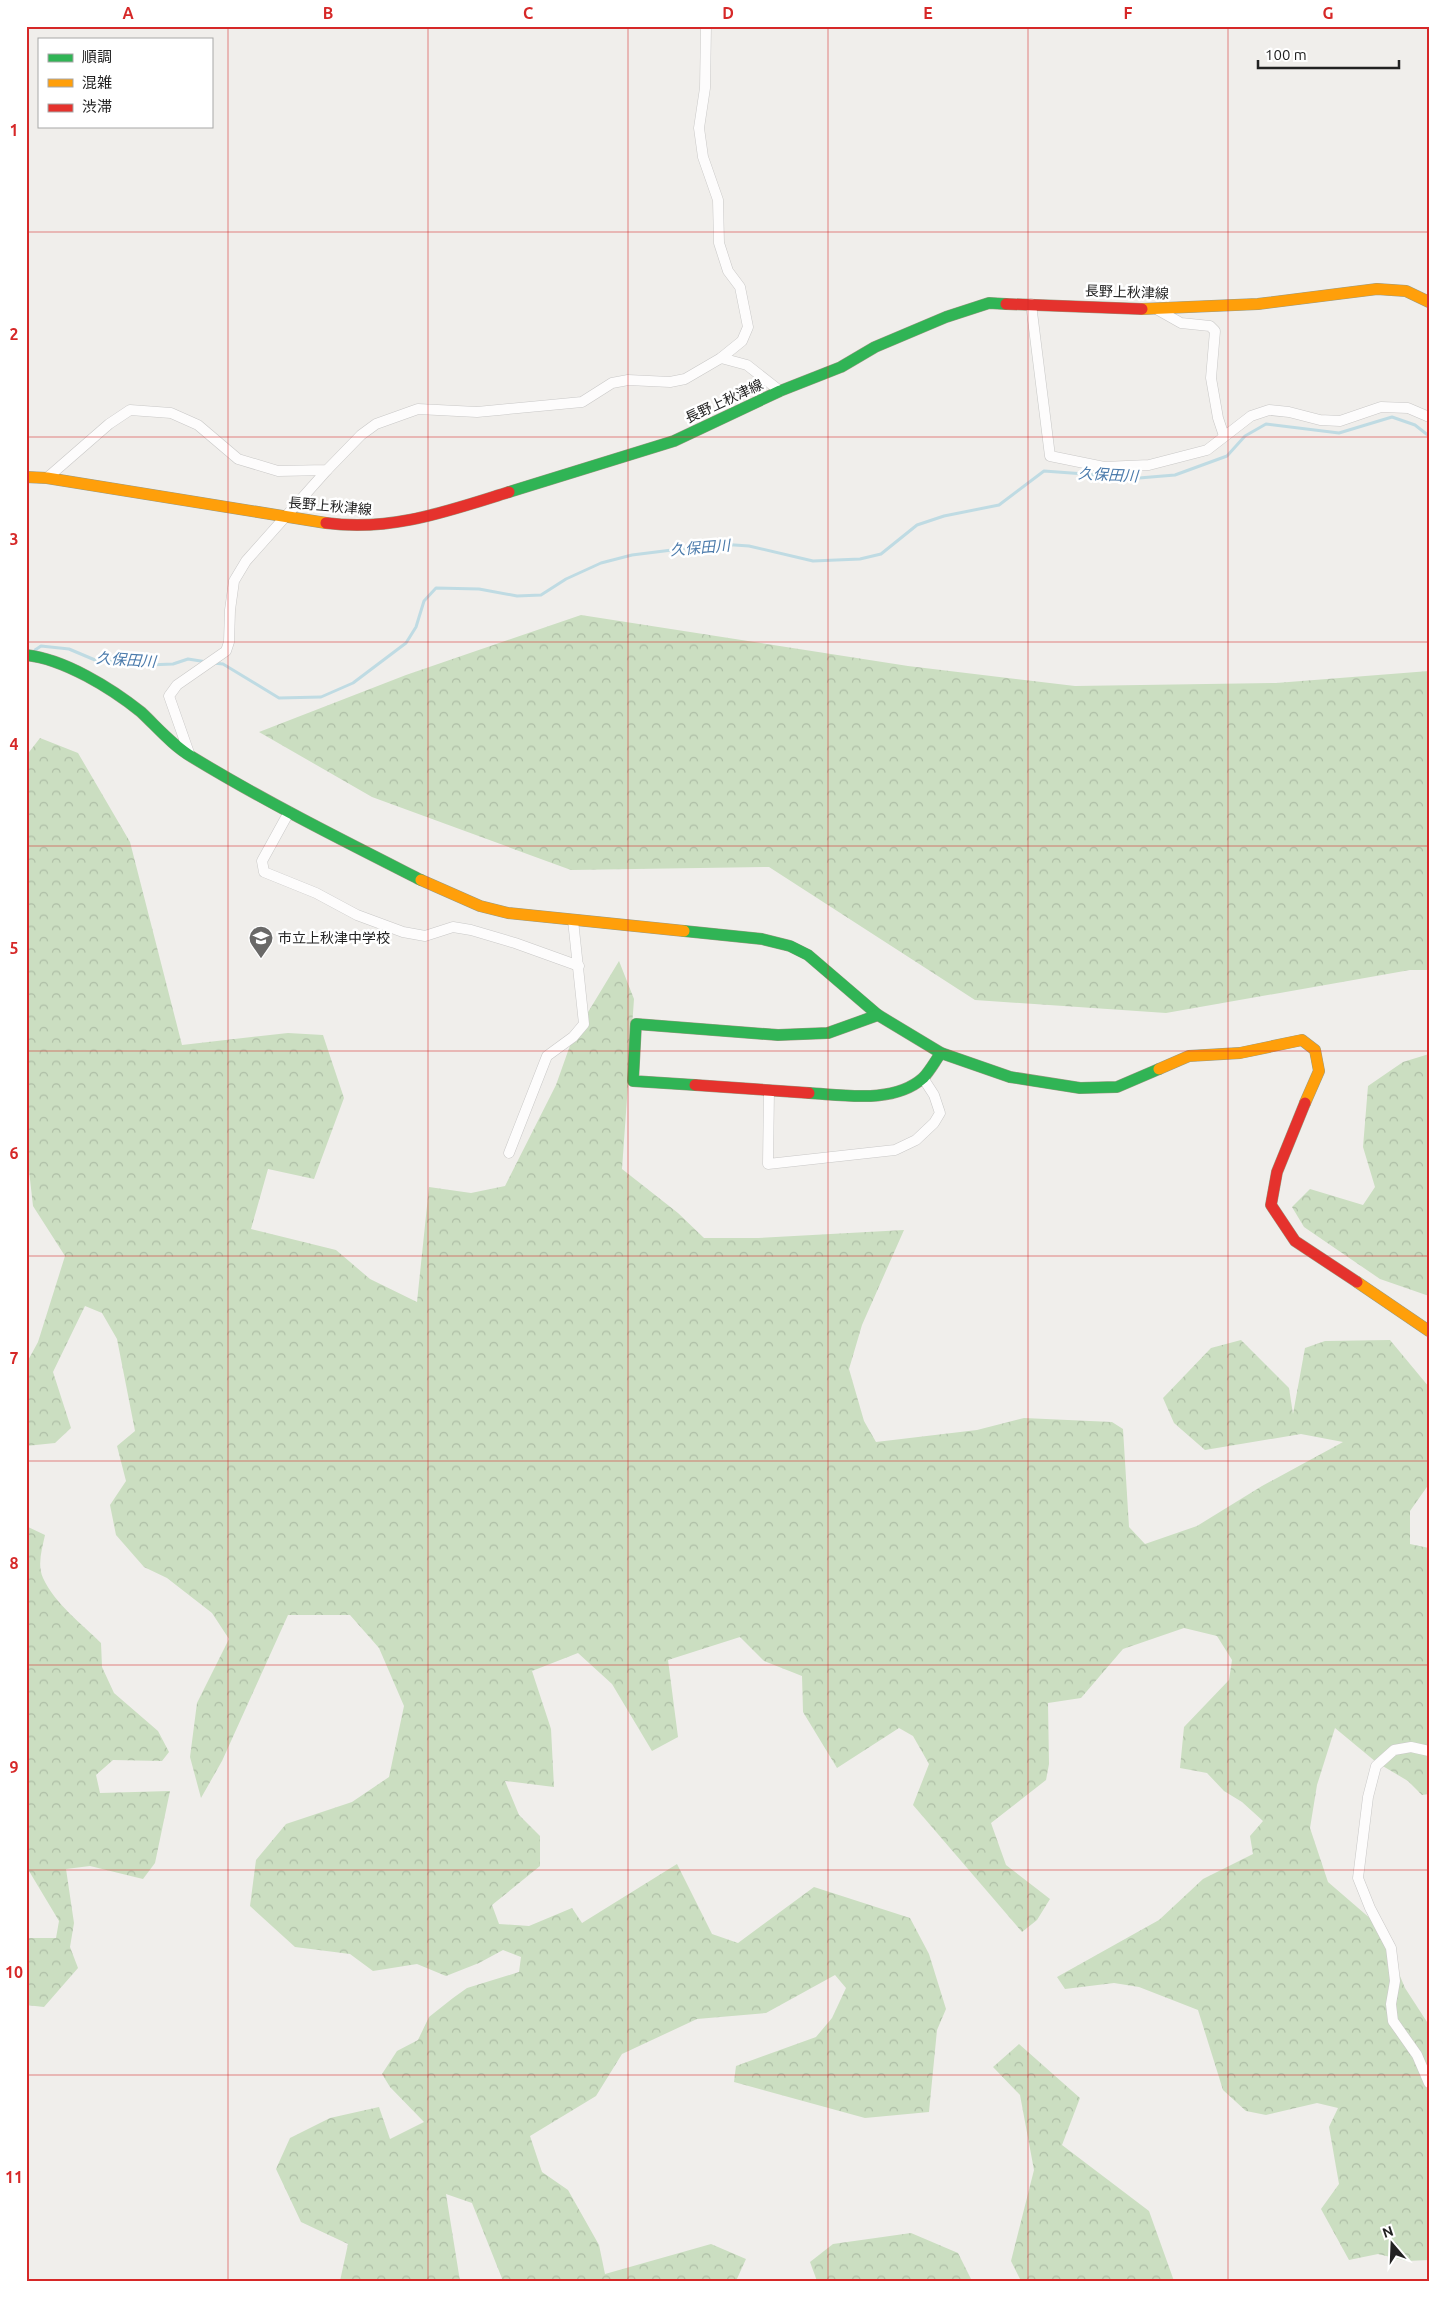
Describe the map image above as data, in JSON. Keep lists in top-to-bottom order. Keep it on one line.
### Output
{"streets":{"street":["長野上秋津線"]},"water":["久保田川"],"places":{"school or university":["市立上秋津中学校"]},"legend":["順調","混雑","渋滞"],"scale_bar":"100 m","north":"top","grid":{"columns":["A","B","C","D","E","F","G"],"rows":["1","2","3","4","5","6","7","8","9","10","11"]}}
